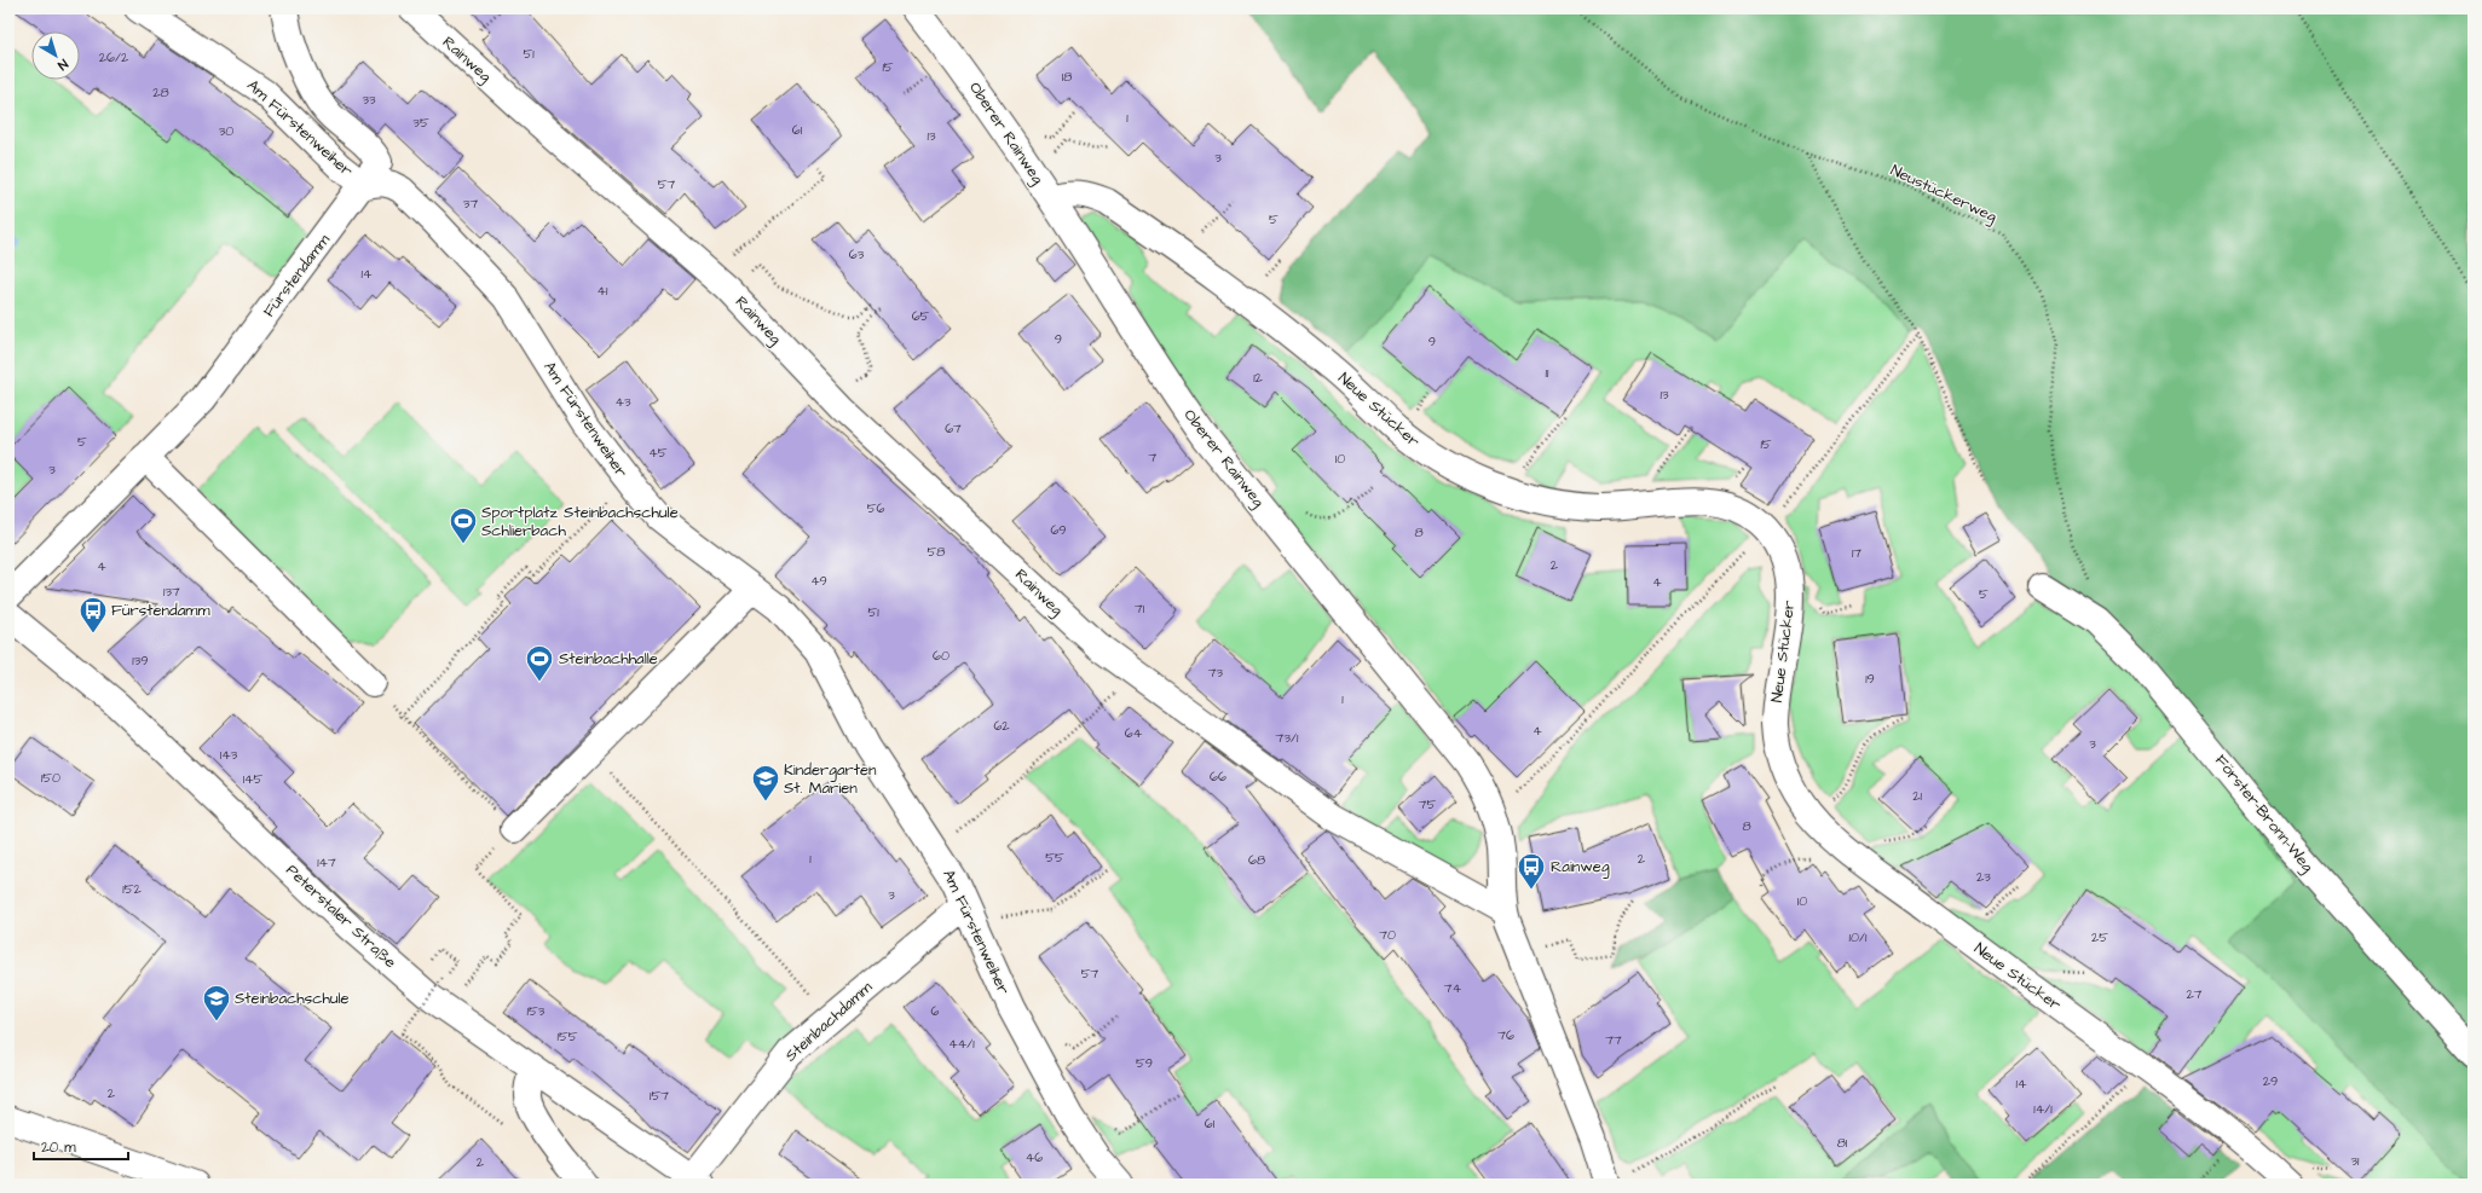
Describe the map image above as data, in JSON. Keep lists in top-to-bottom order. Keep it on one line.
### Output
{"streets":{"street":["Rainweg","Am Fürstenweiher","Oberer Rainweg","Fürstendamm","Neue Stücker","Förster-Bronn-Weg","Peterstaler Straße","Steinbachdamm"],"path":["Neustückerweg"]},"crossings":[["Rainweg","Oberer Rainweg"],["Am Fürstenweiher","Fürstendamm"],["Am Fürstenweiher","Steinbachdamm"],["Oberer Rainweg","Neue Stücker"],["Peterstaler Straße","Steinbachdamm"]],"places":{"sports":["Sportplatz Steinbachschule Schlierbach","Steinbachhalle"],"bus stop":["Fürstendamm","Rainweg"],"school or university":["Kindergarten St. Marien","Steinbachschule"]},"house_numbers":["51","26/2","15","18","28","33","1","35","61","30","13","3","57","37","5","63","14","41","65","9","9","11","12","13","43","67","5","15","45","7","10","3","56","69","8","58","17","2","4","49","4","137","5","71","51","60","139","73","19","1","62","4","64","73/1","3","143","66","150","145","21","75","8","55","1","2","68","147","23","152","3","10","70","10/1","25","57","74","27","153","6","76","155","77","44/1","59","29","14","2","157","14/1","61","81","46","31","2"],"scale_bar":"20 m","north":"bottom right"}
